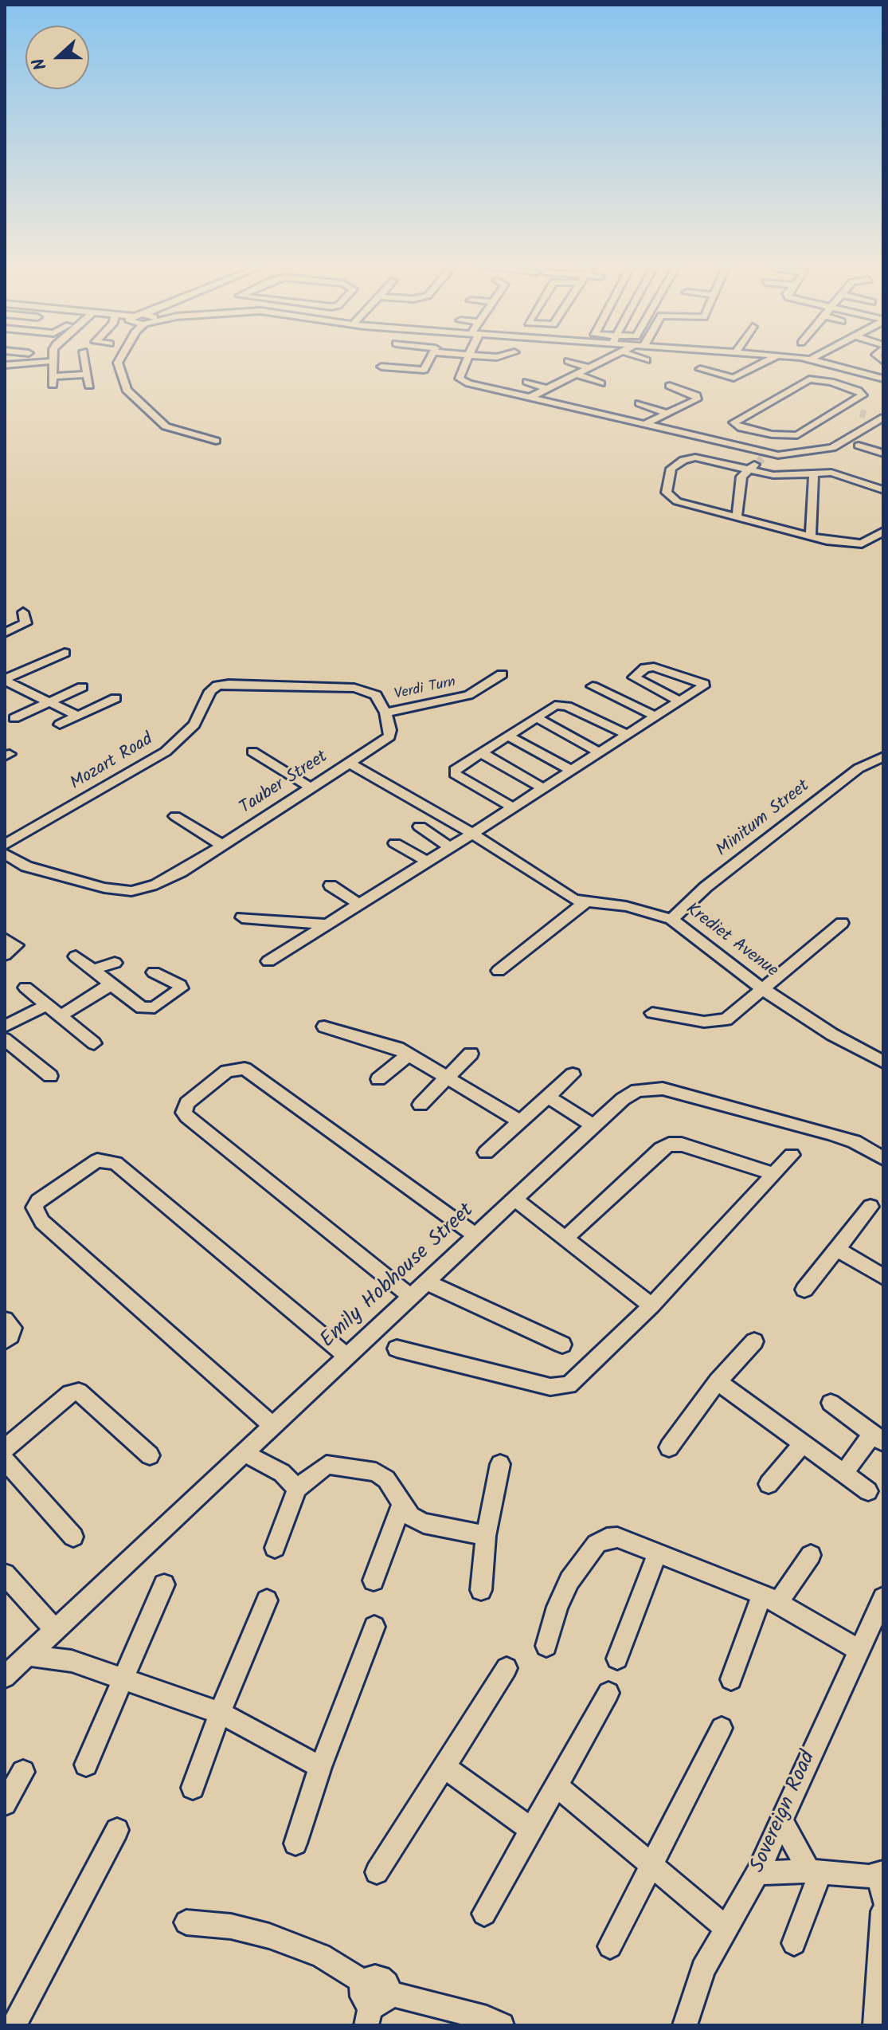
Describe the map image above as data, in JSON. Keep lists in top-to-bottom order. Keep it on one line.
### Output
{"streets":{"street":["Verdi Turn","Mozart Road","Tauber Street","Minitum Street","Krediet Avenue","Emily Hobhouse Street","Sovereign Road"]},"crossings":[["Verdi Turn","Mozart Road"],["Verdi Turn","Tauber Street"],["Mozart Road","Tauber Street"],["Tauber Street","Krediet Avenue"],["Minitum Street","Krediet Avenue"]],"north":"left"}
